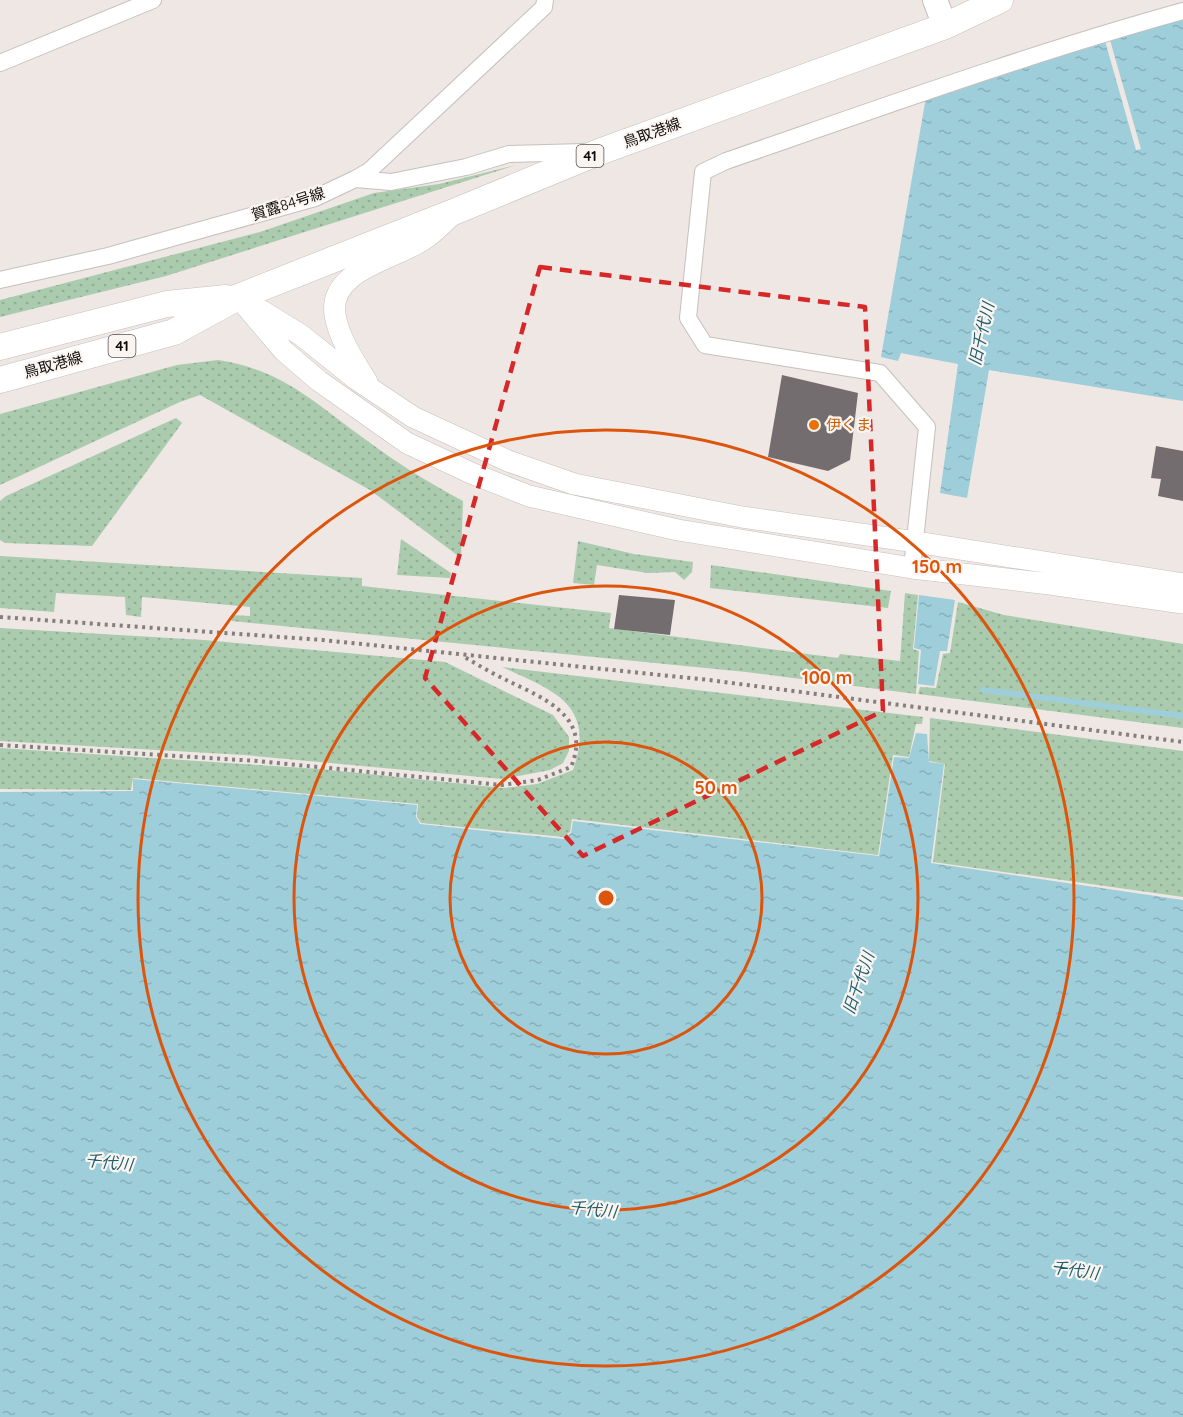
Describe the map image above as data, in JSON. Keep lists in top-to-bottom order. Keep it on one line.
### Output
{"streets":{"main road":["鳥取港線","41"],"street":["賀露84号線"]},"water":["旧千代川","千代川"],"places":["伊くま"],"rings":["150 m","100 m","50 m"]}
